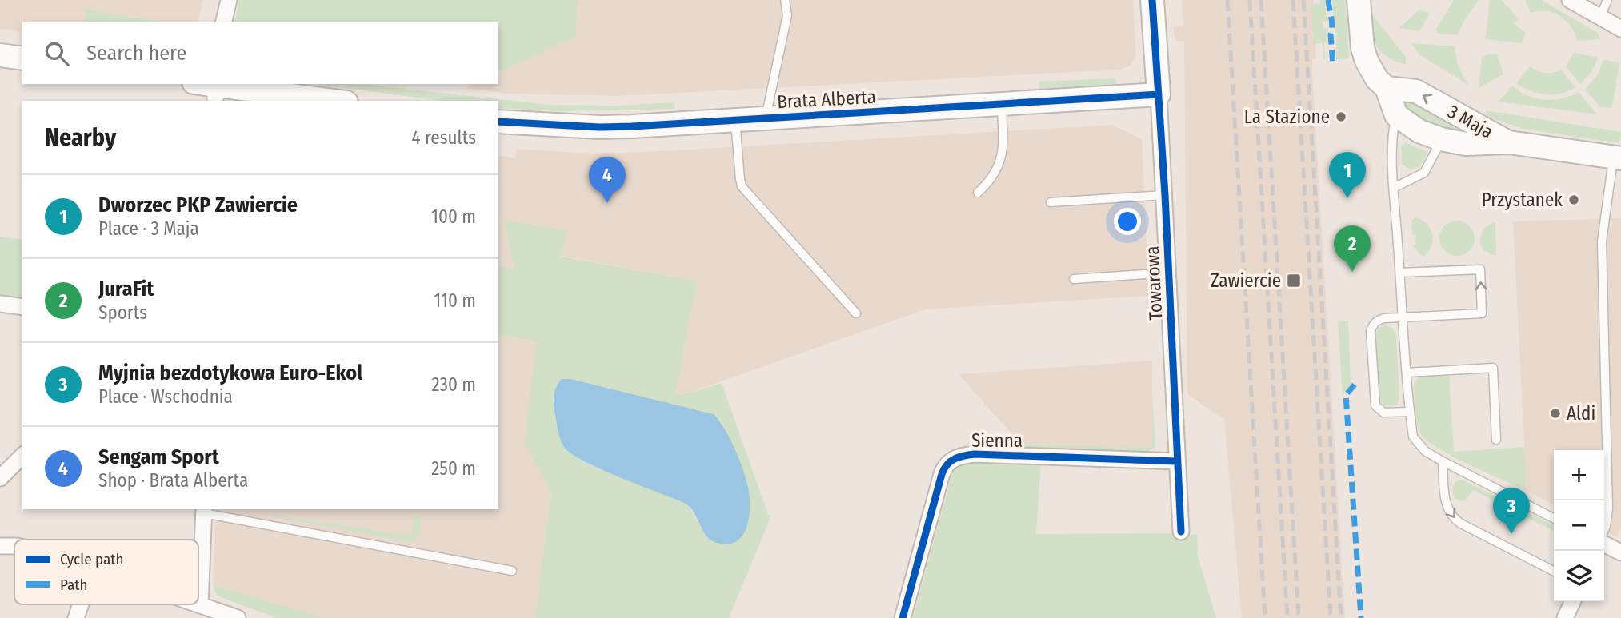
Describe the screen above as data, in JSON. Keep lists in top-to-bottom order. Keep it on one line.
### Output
{"streets":{"street":["Brata Alberta","3 Maja","Towarowa","Sienna"]},"crossings":[["Brata Alberta","Towarowa"],["Towarowa","Sienna"]],"places":{"other":["La Stazione","Przystanek","Aldi"],"transit":["Zawiercie"]},"legend":["Cycle path","Path"],"page":{"search":"Search here","heading":["Nearby","4 results"],"pins":["1","4","2","3"],"list":[{"mark":"1","name":"Dworzec PKP Zawiercie","note":"Place · 3 Maja","value":"100 m"},{"mark":"2","name":"JuraFit","note":"Sports","value":"110 m"},{"mark":"3","name":"Myjnia bezdotykowa Euro-Ekol","note":"Place · Wschodnia","value":"230 m"},{"mark":"4","name":"Sengam Sport","note":"Shop · Brata Alberta","value":"250 m"}],"map_buttons":["+","−"]}}
